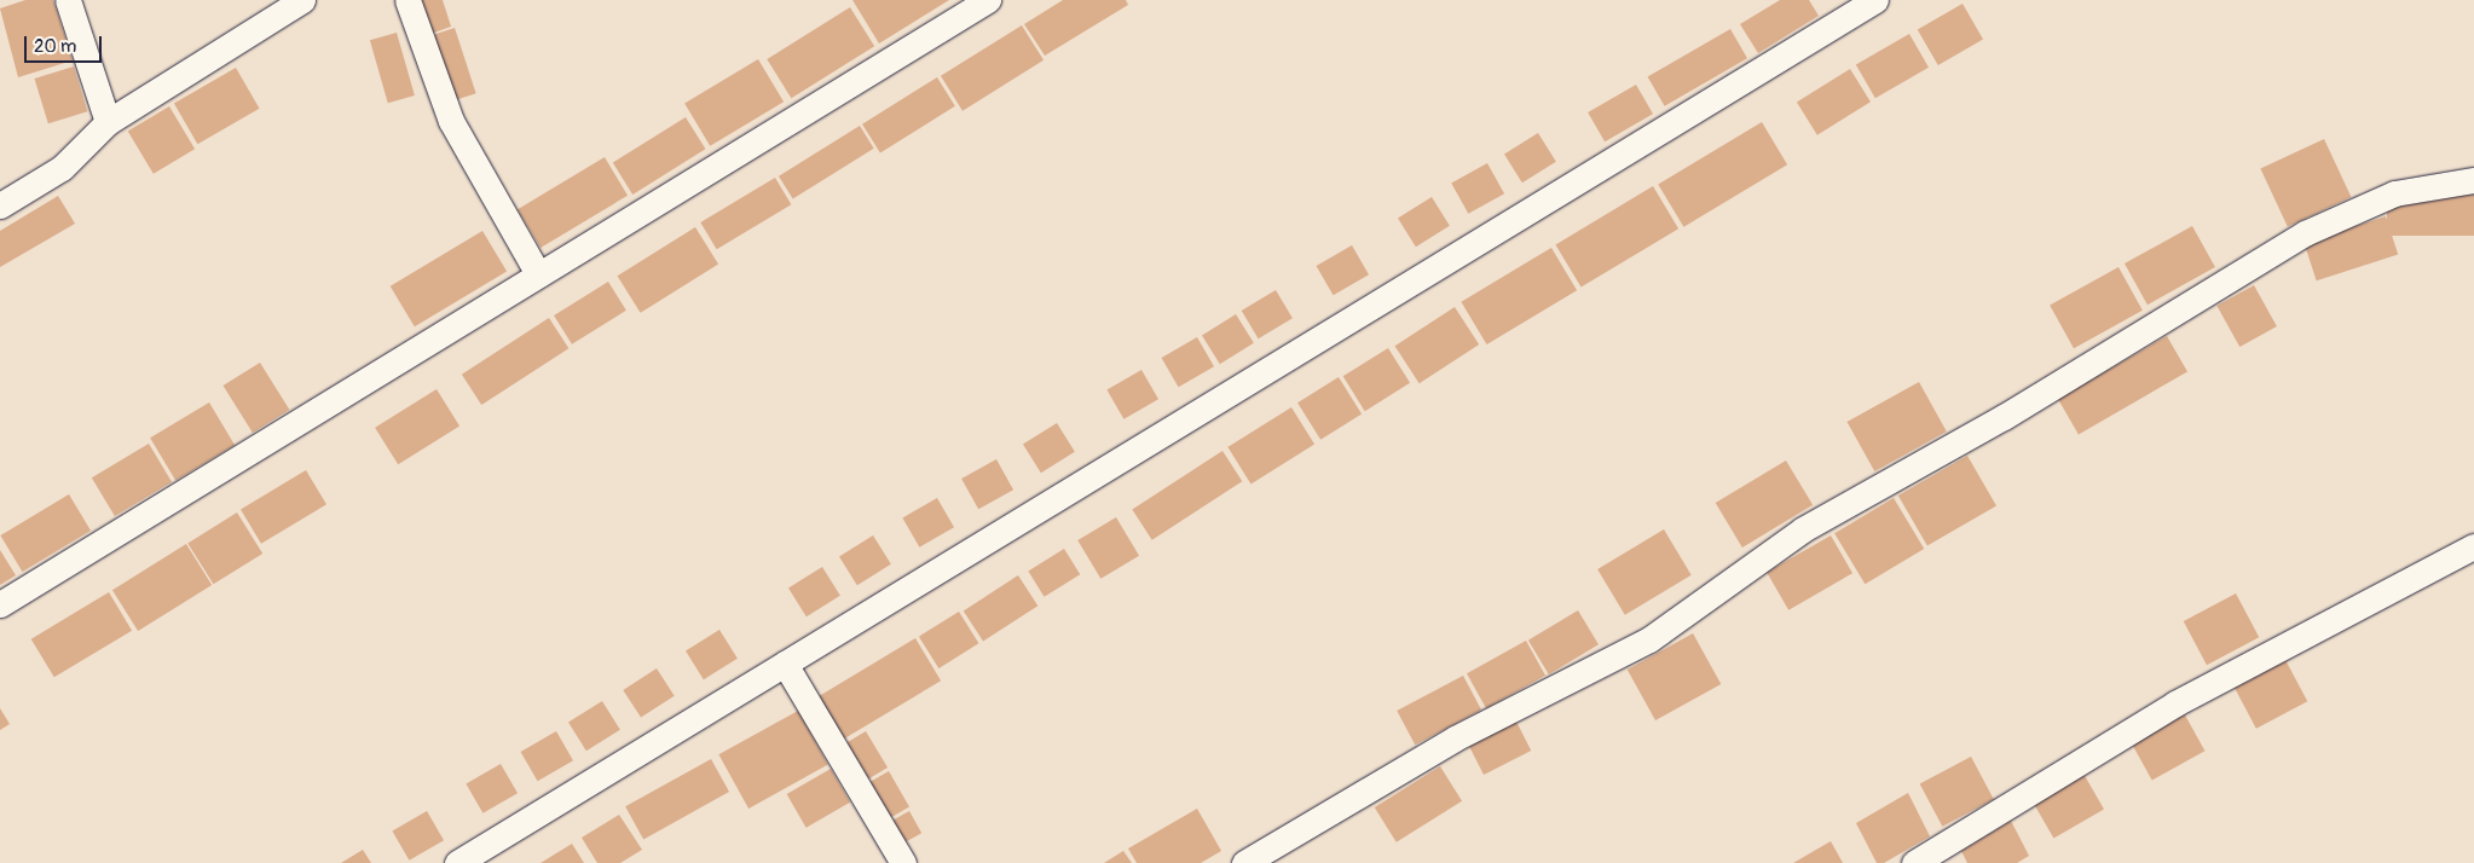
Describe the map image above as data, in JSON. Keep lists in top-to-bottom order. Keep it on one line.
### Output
{"scale_bar":"20 m"}
